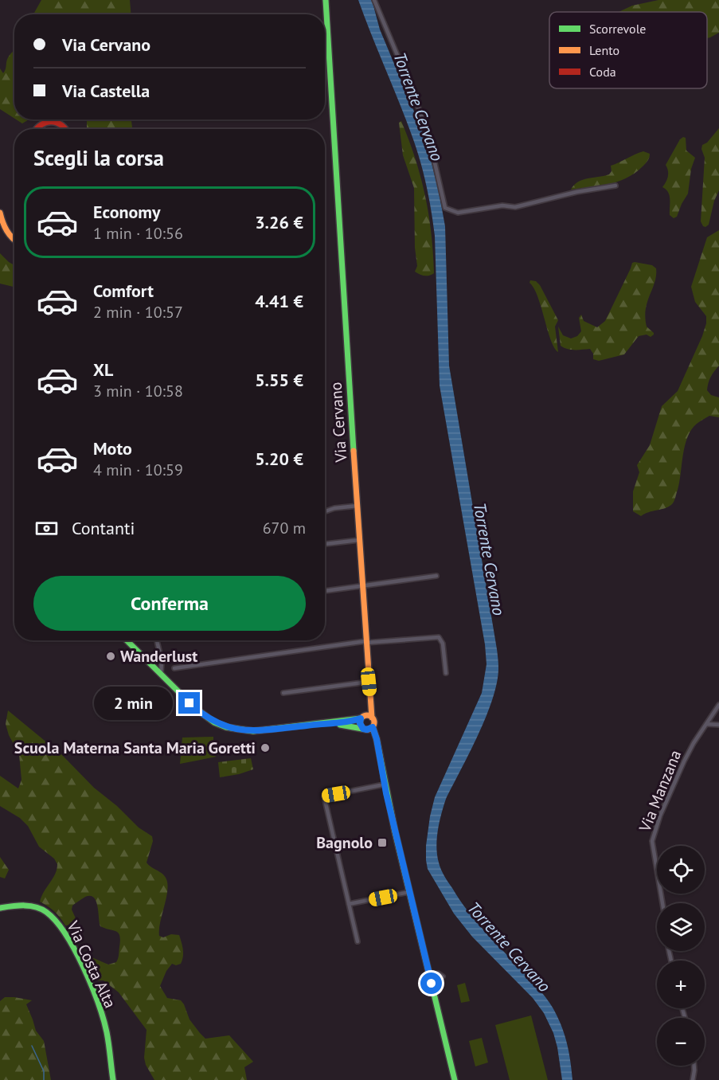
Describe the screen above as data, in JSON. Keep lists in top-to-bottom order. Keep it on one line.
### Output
{"streets":{"main road":["Via Cervano","Via Costa Alta"],"street":["Via Manzana"]},"water":["Torrente Cervano"],"places":{"other":["Wanderlust","Scuola Materna Santa Maria Goretti"],"transit":["Bagnolo"]},"legend":["Scorrevole","Lento","Coda"],"page":{"banner":["Via Cervano","Via Castella"],"heading":"Scegli la corsa","list":[{"name":"Economy","note":"1 min · 10:56","value":"3.26 €"},{"name":"Comfort","note":"2 min · 10:57","value":"4.41 €"},{"name":"XL","note":"3 min · 10:58","value":"5.55 €"},{"name":"Moto","note":"4 min · 10:59","value":"5.20 €"}],"pay":["Contanti","670 m"],"buttons":"Conferma","bubble":"2 min","map_buttons":["+","−"]}}
